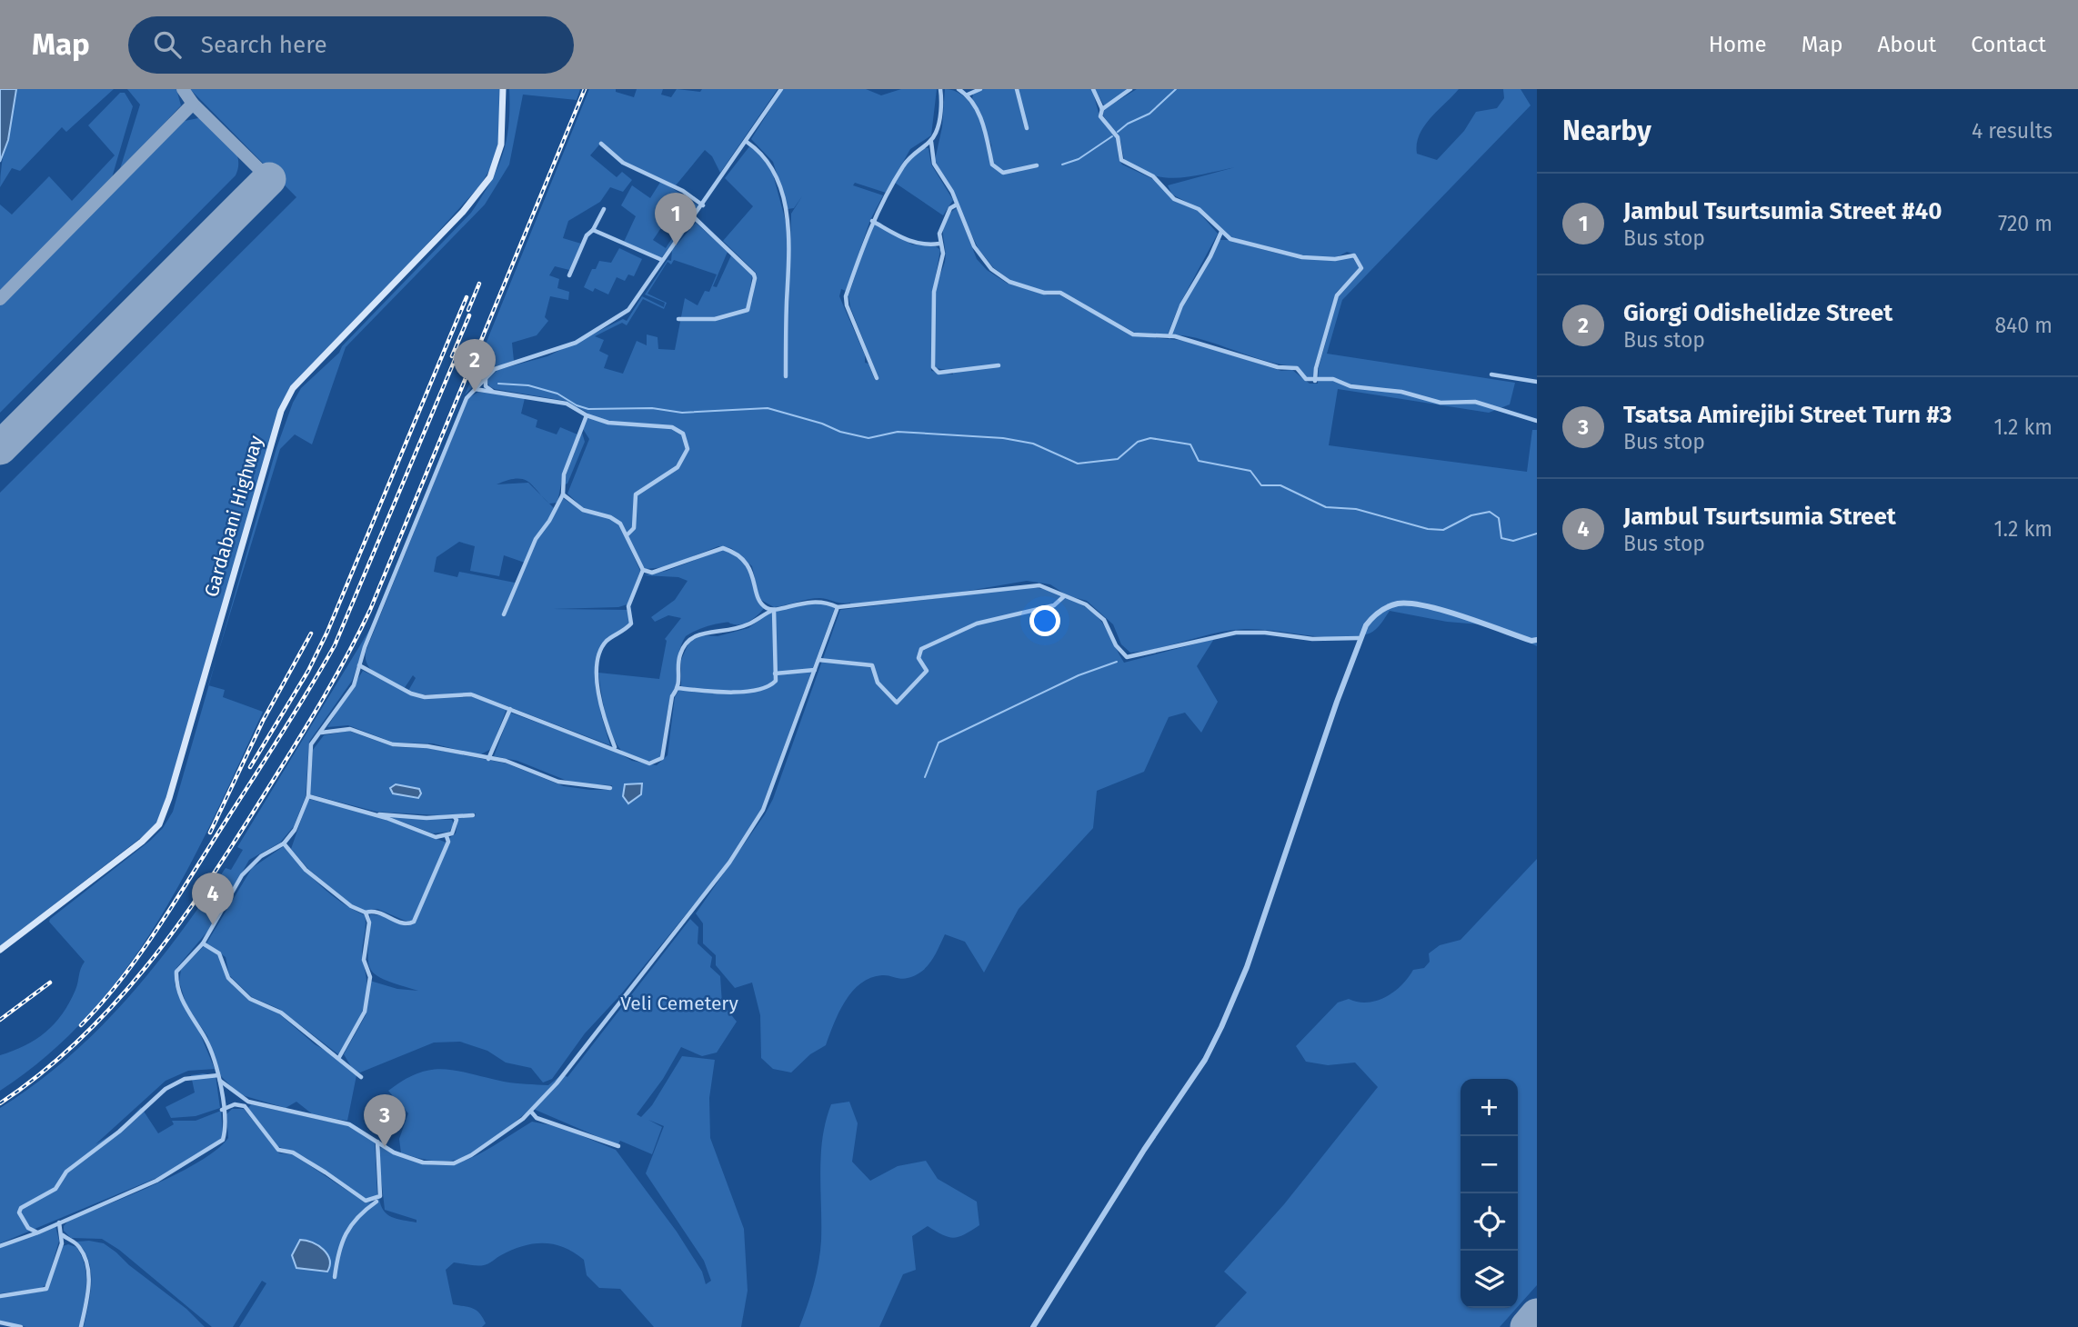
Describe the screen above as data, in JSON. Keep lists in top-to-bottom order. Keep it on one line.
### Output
{"streets":{"main road":["Gardabani Highway"]},"parks":["Veli Cemetery"],"page":{"header":"Map","search":"Search here","nav":["Home","Map","About","Contact"],"heading":["Nearby","4 results"],"list":[{"mark":"1","name":"Jambul Tsurtsumia Street #40","note":"Bus stop","value":"720 m"},{"mark":"2","name":"Giorgi Odishelidze Street","note":"Bus stop","value":"840 m"},{"mark":"3","name":"Tsatsa Amirejibi Street Turn #3","note":"Bus stop","value":"1.2 km"},{"mark":"4","name":"Jambul Tsurtsumia Street","note":"Bus stop","value":"1.2 km"}],"pins":["1","2","4","3"],"map_buttons":["+","−"]}}
